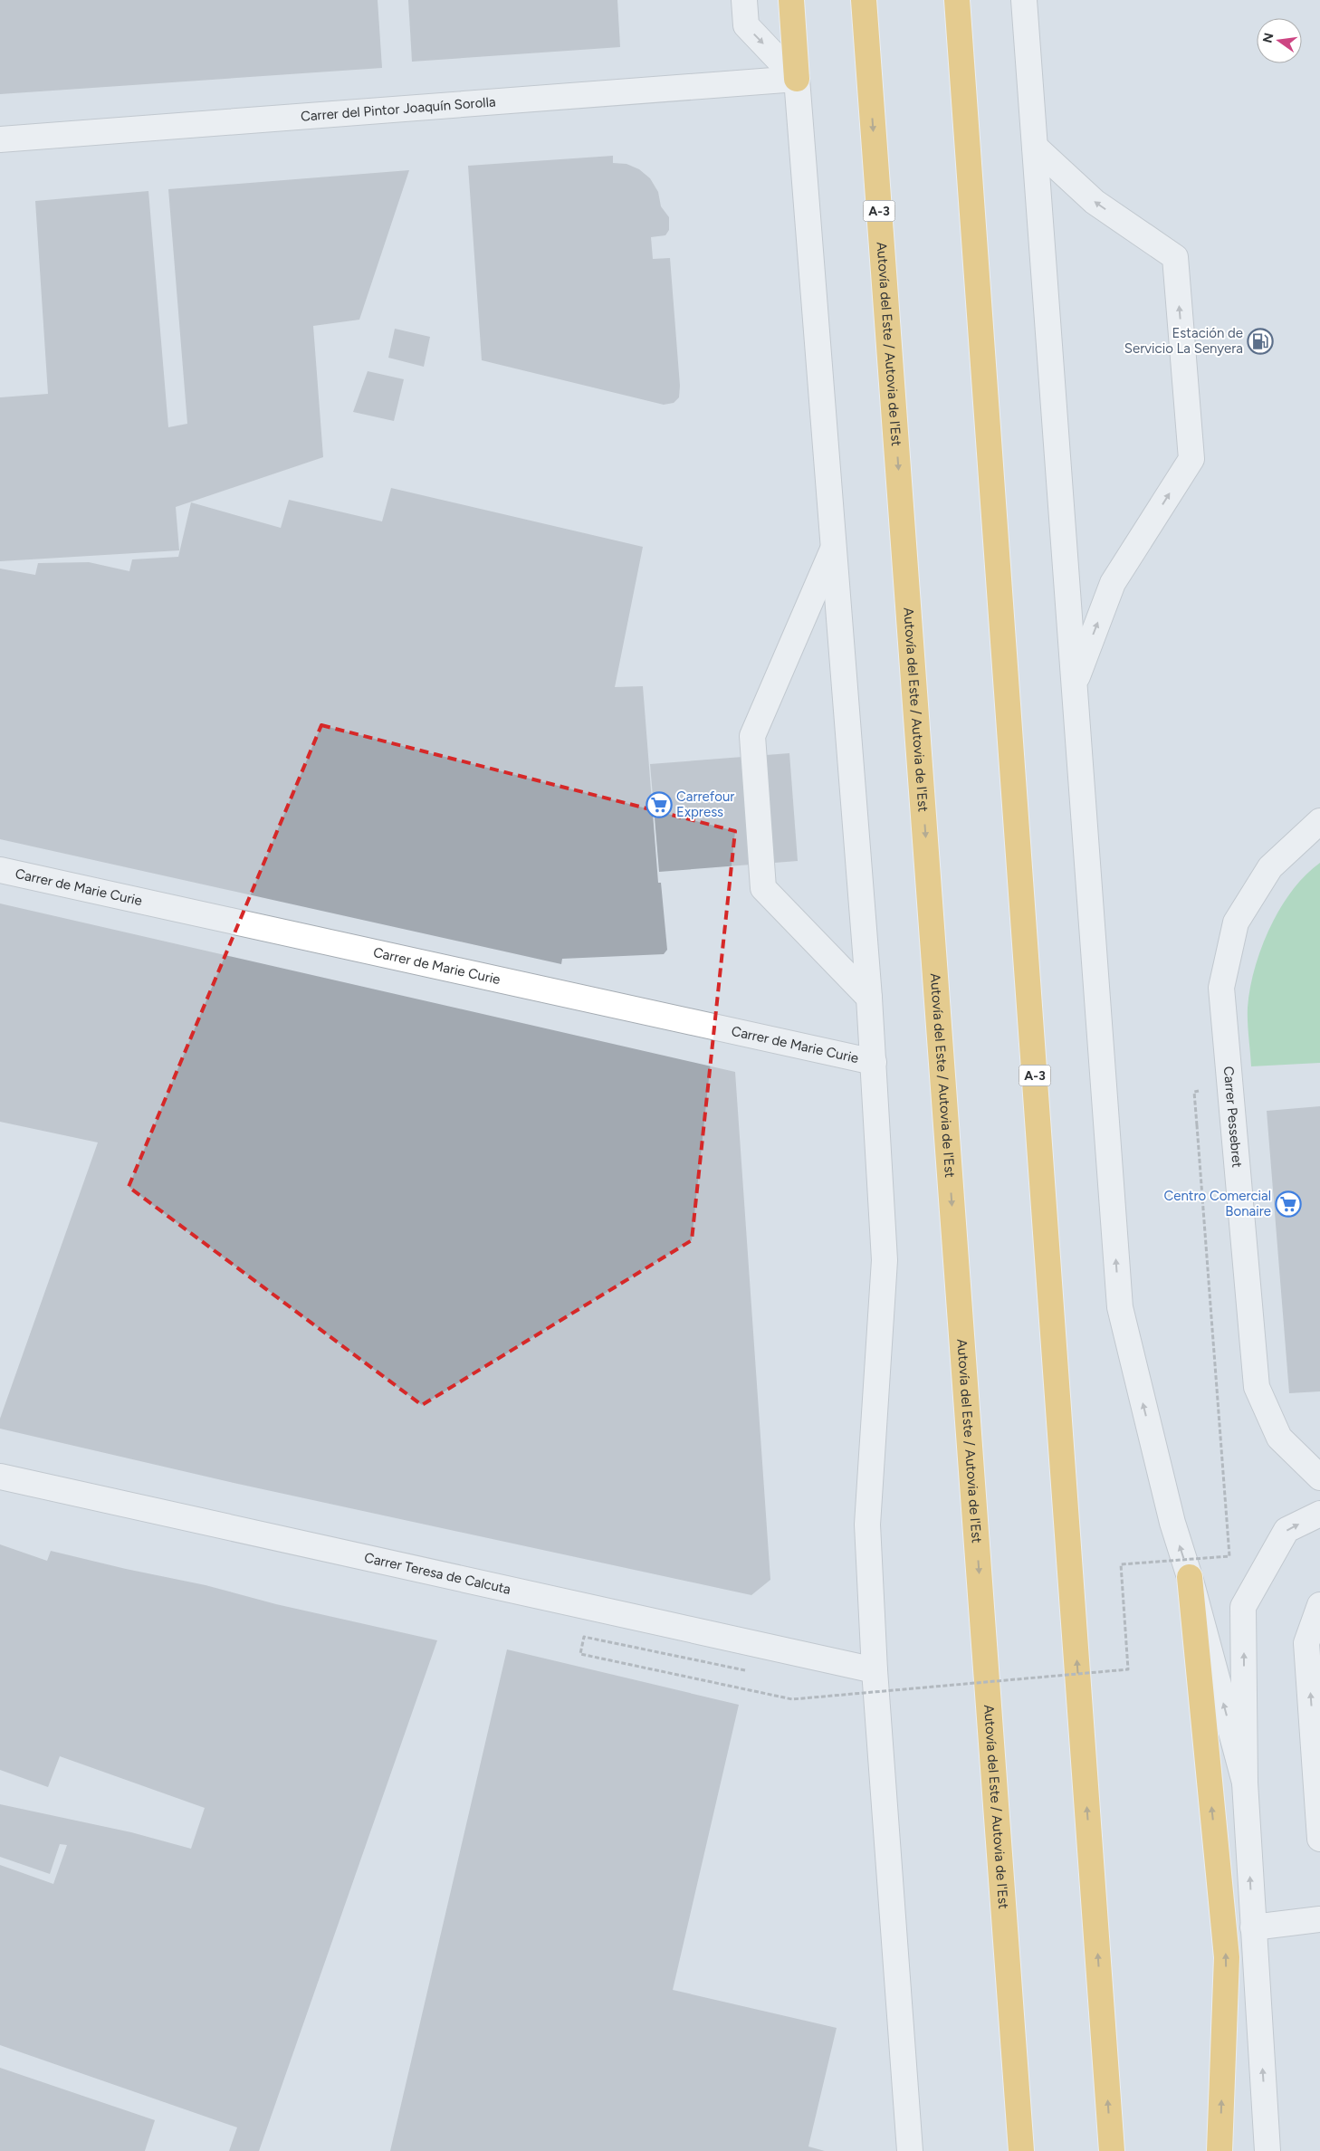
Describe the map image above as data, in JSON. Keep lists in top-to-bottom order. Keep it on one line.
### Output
{"streets":{"highway":["A-3","Autovía del Este / Autovia de l'Est"],"street":["Carrer del Pintor Joaquín Sorolla","Carrer de Marie Curie","Carrer Pessebret","Carrer Teresa de Calcuta"]},"places":{"fuel station":["Estación de Servicio La Senyera"],"supermarket":["Carrefour Express","Centro Comercial Bonaire"]},"north":"left"}
